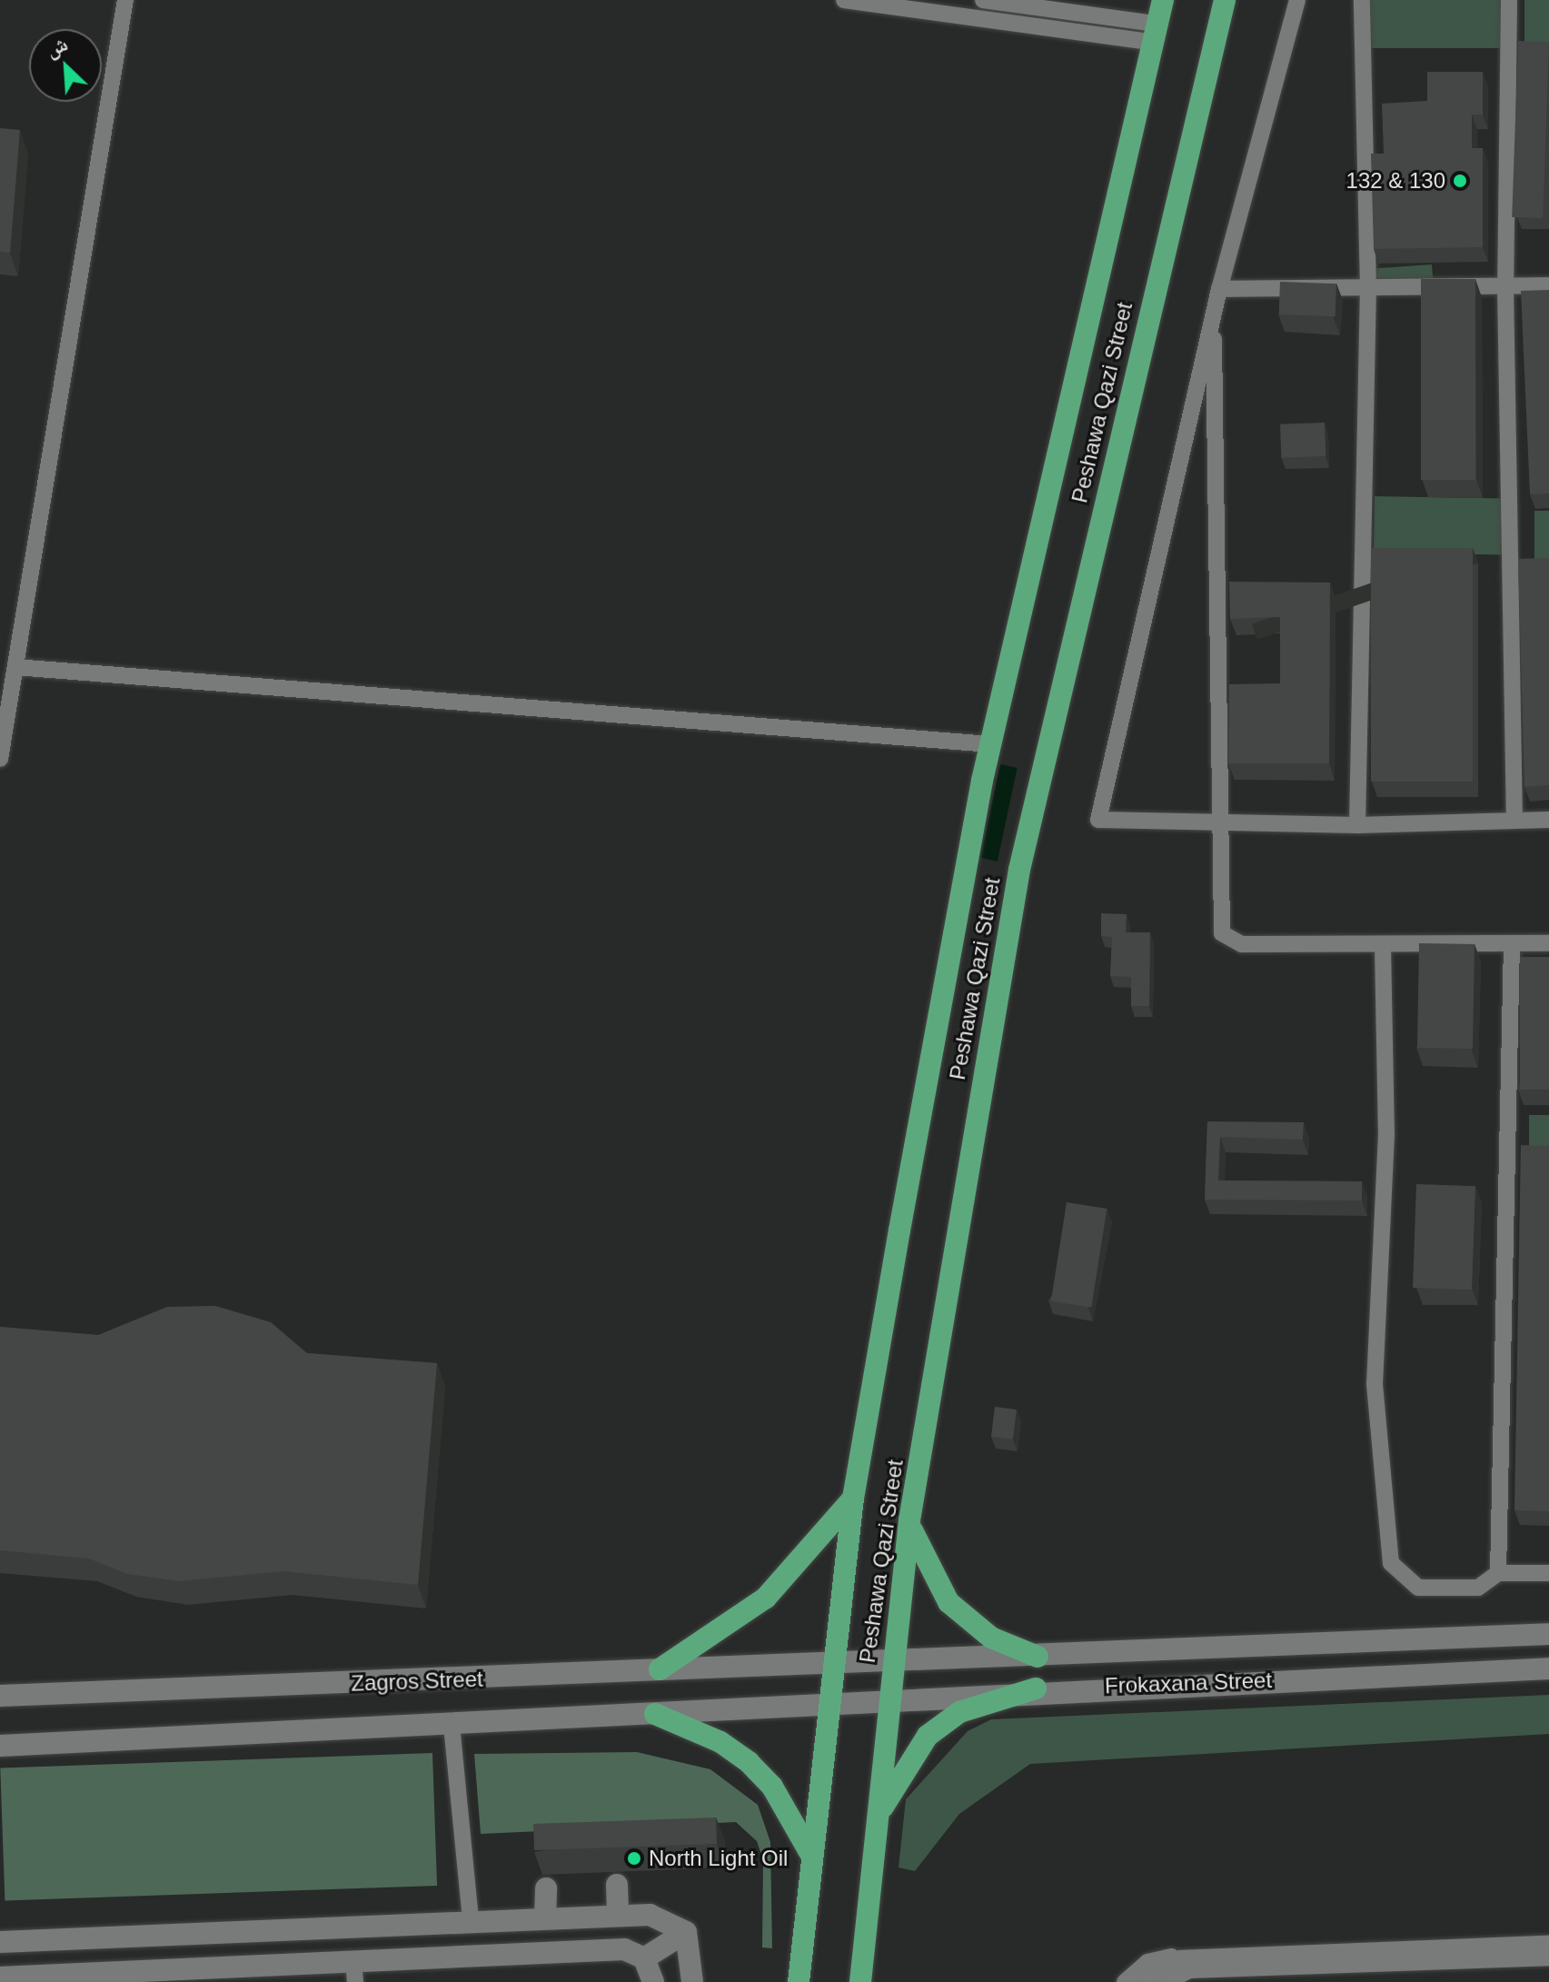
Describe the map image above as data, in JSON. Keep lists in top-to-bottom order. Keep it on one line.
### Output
{"streets":{"highway":["Peshawa Qazi Street"],"main road":["Zagros Street","Frokaxana Street"]},"crossings":[["Peshawa Qazi Street","Zagros Street"],["Peshawa Qazi Street","Frokaxana Street"],["Zagros Street","Frokaxana Street"]],"places":["132 & 130","North Light Oil"],"north":"top left"}
